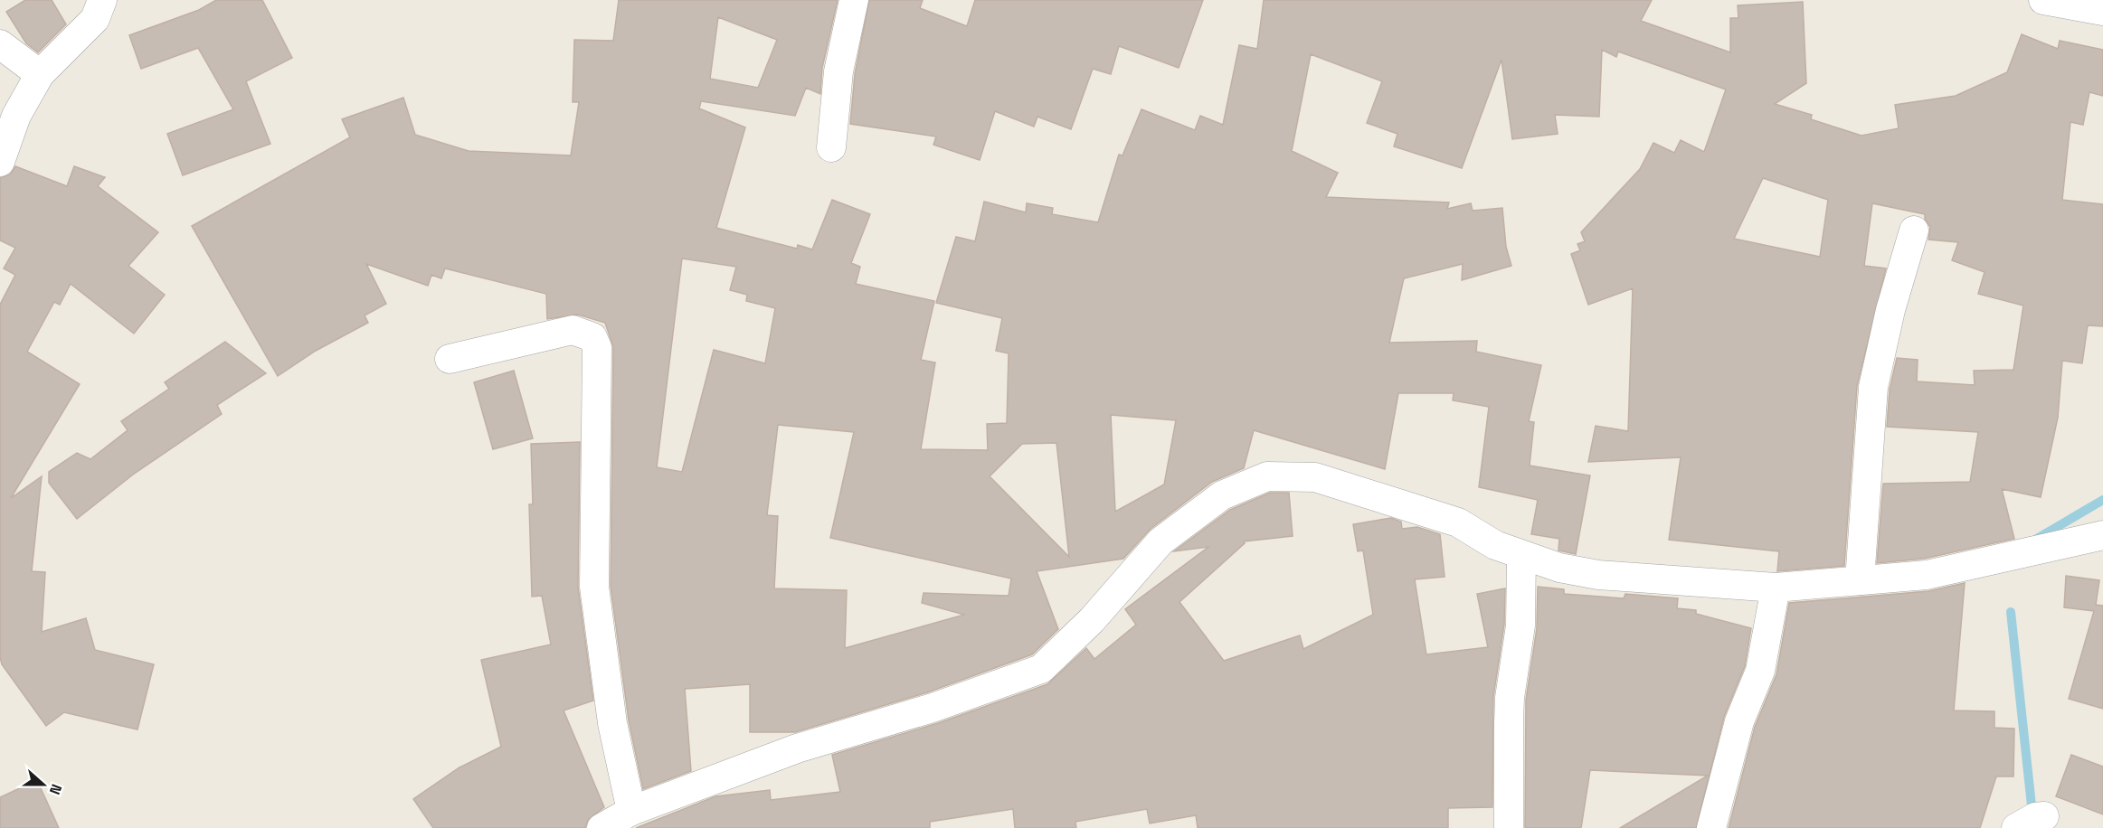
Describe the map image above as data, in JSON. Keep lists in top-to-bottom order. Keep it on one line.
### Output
{"north":"right"}
